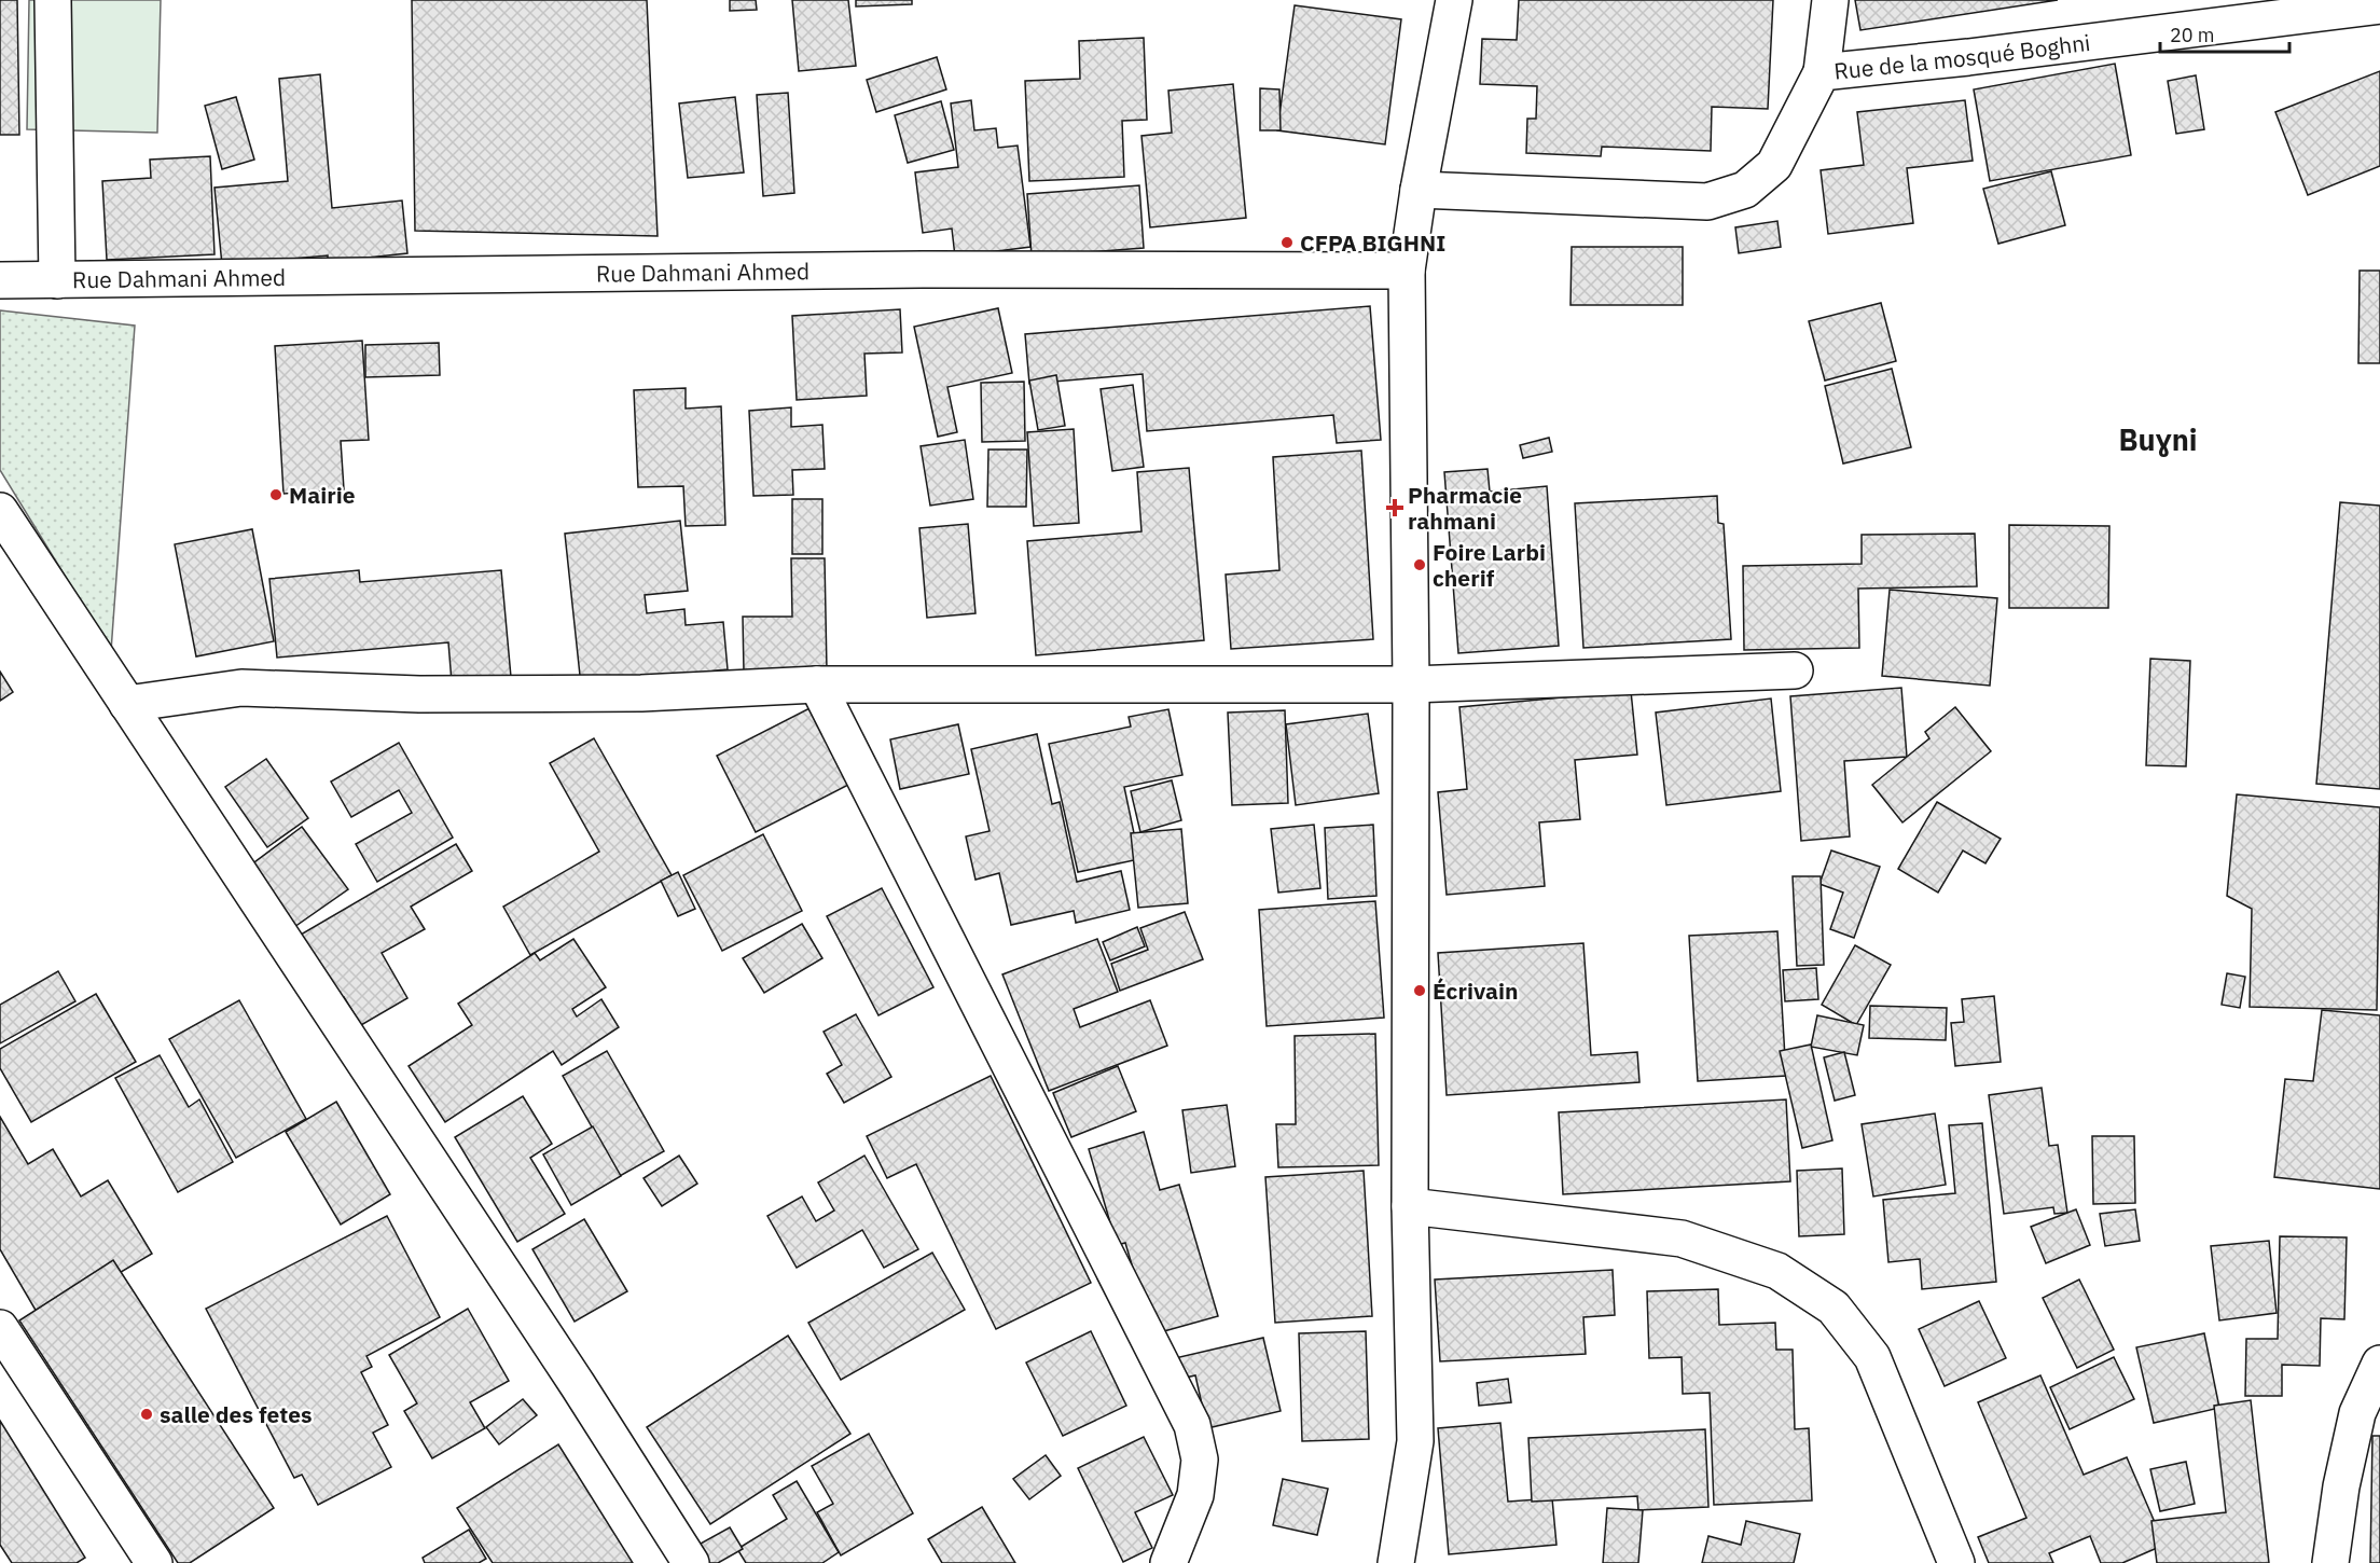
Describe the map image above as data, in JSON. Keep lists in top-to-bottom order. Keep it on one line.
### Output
{"streets":{"street":["Rue de la mosqué Boghni","Rue Dahmani Ahmed"]},"districts":["Buɣni"],"places":{"other":["CFPA BIGHNI","Mairie","Foire Larbi cherif","Écrivain","salle des fetes"],"health":["Pharmacie rahmani"]},"scale_bar":"20 m"}
